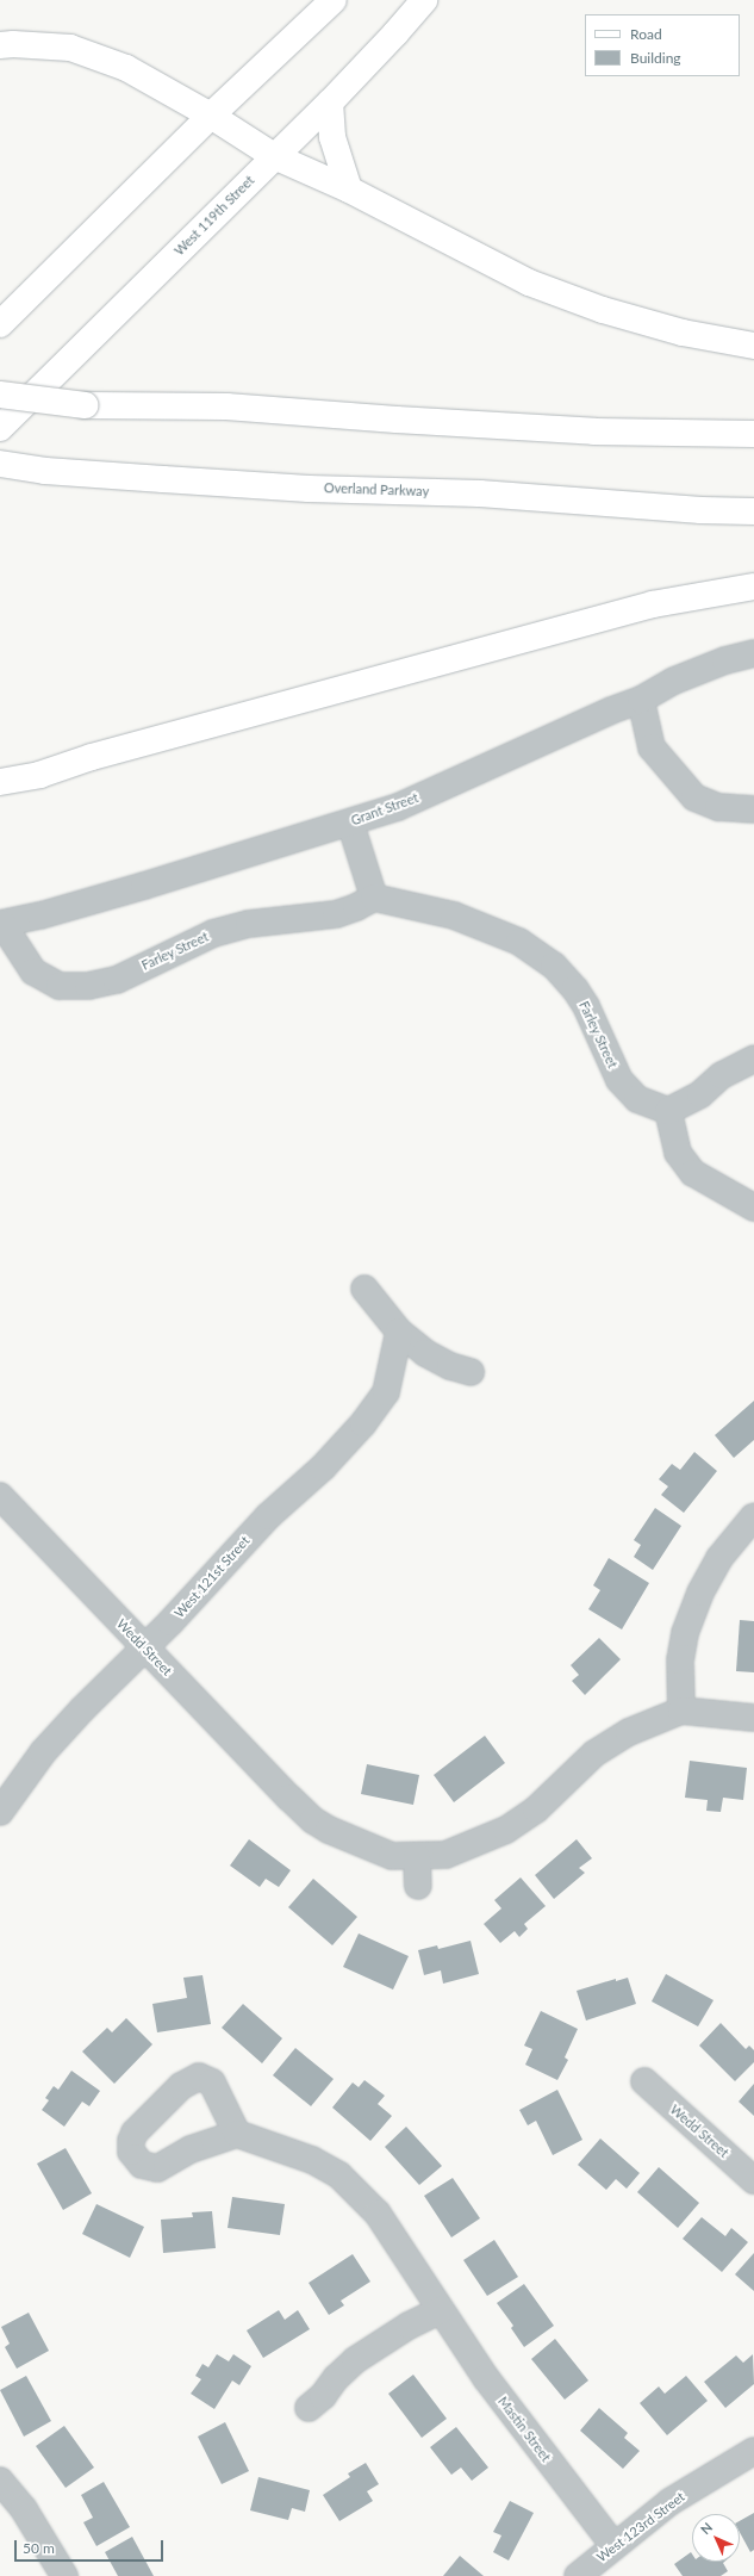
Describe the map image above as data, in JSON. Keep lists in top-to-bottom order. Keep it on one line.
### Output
{"streets":{"main road":["West 119th Street","Overland Parkway"],"street":["Grant Street","Farley Street","West 121st Street","Wedd Street","Mastin Street","West 123rd Street"]},"crossings":[["Grant Street","Farley Street"],["West 121st Street","Wedd Street"],["Mastin Street","West 123rd Street"]],"legend":["Road","Building"],"scale_bar":"50 m","north":"top left"}
